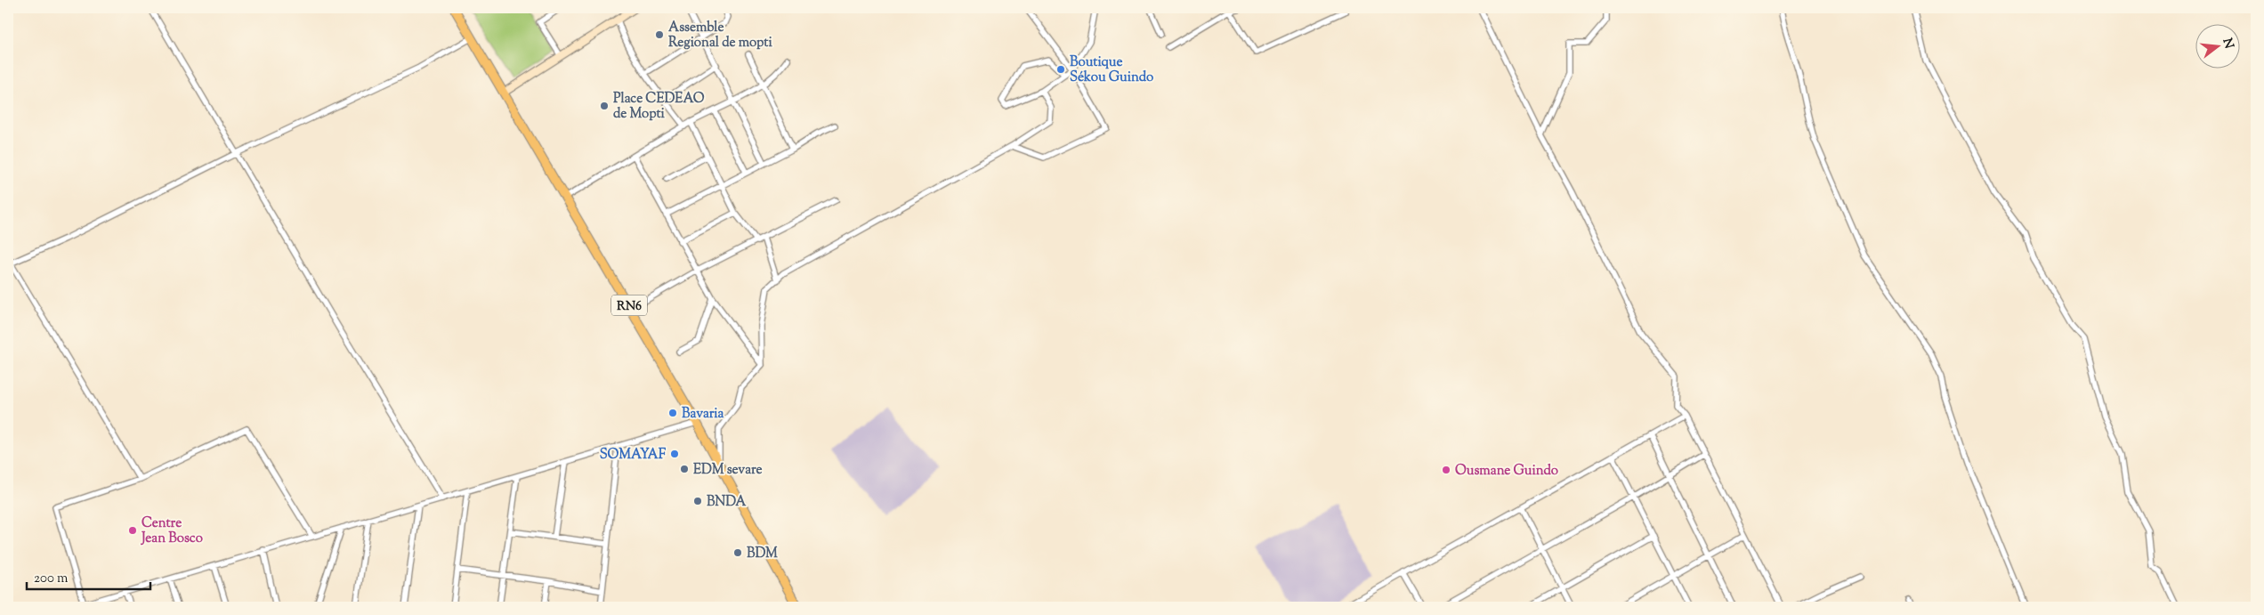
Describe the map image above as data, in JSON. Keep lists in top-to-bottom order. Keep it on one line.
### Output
{"streets":{"main road":["RN6"]},"places":["Assemble Regional de mopti","Boutique Sékou Guindo","Place CEDEAO de Mopti","Bavaria","SOMAYAF","EDM sevare","Ousmane Guindo","BNDA","Centre Jean Bosco","BDM"],"scale_bar":"200 m","north":"right"}
